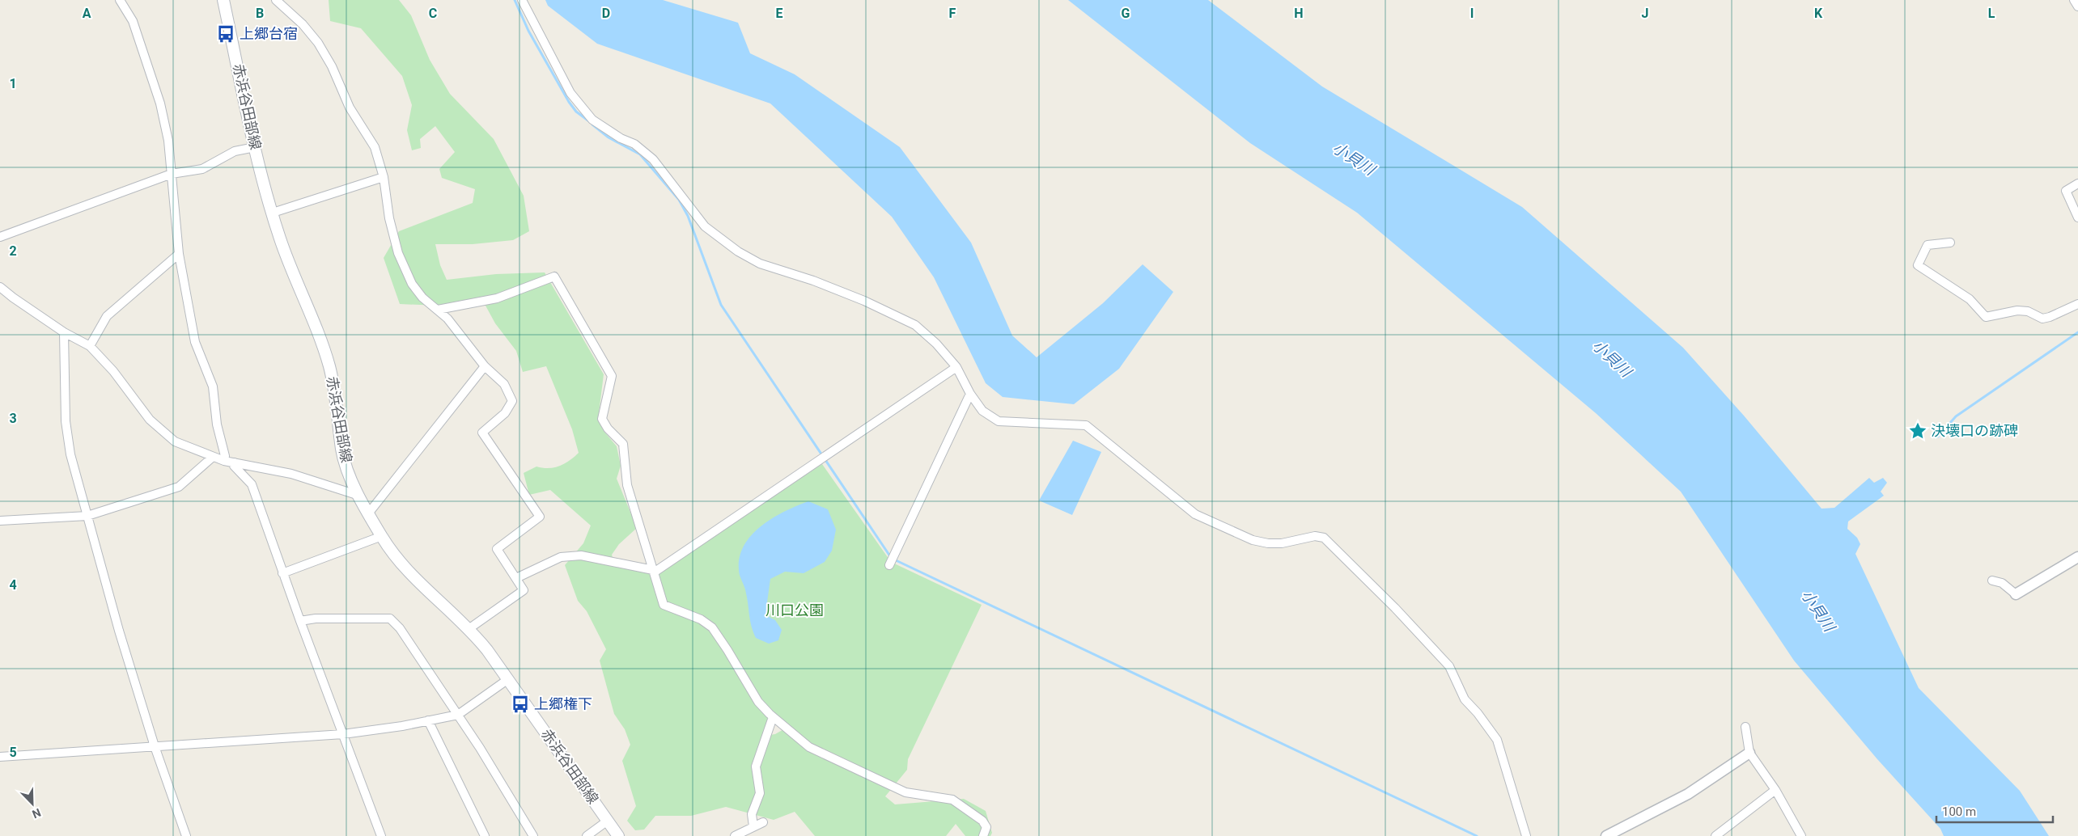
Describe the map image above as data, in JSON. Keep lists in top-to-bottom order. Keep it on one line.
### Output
{"streets":{"main road":["赤浜谷田部線"]},"water":["小貝川"],"parks":["川口公園"],"places":{"bus stop":["上郷台宿","上郷権下"],"place":["決壊口の跡碑"]},"scale_bar":"100 m","north":"bottom right","grid":{"columns":["A","B","C","D","E","F","G","H","I","J","K","L"],"rows":["1","2","3","4","5"]}}
